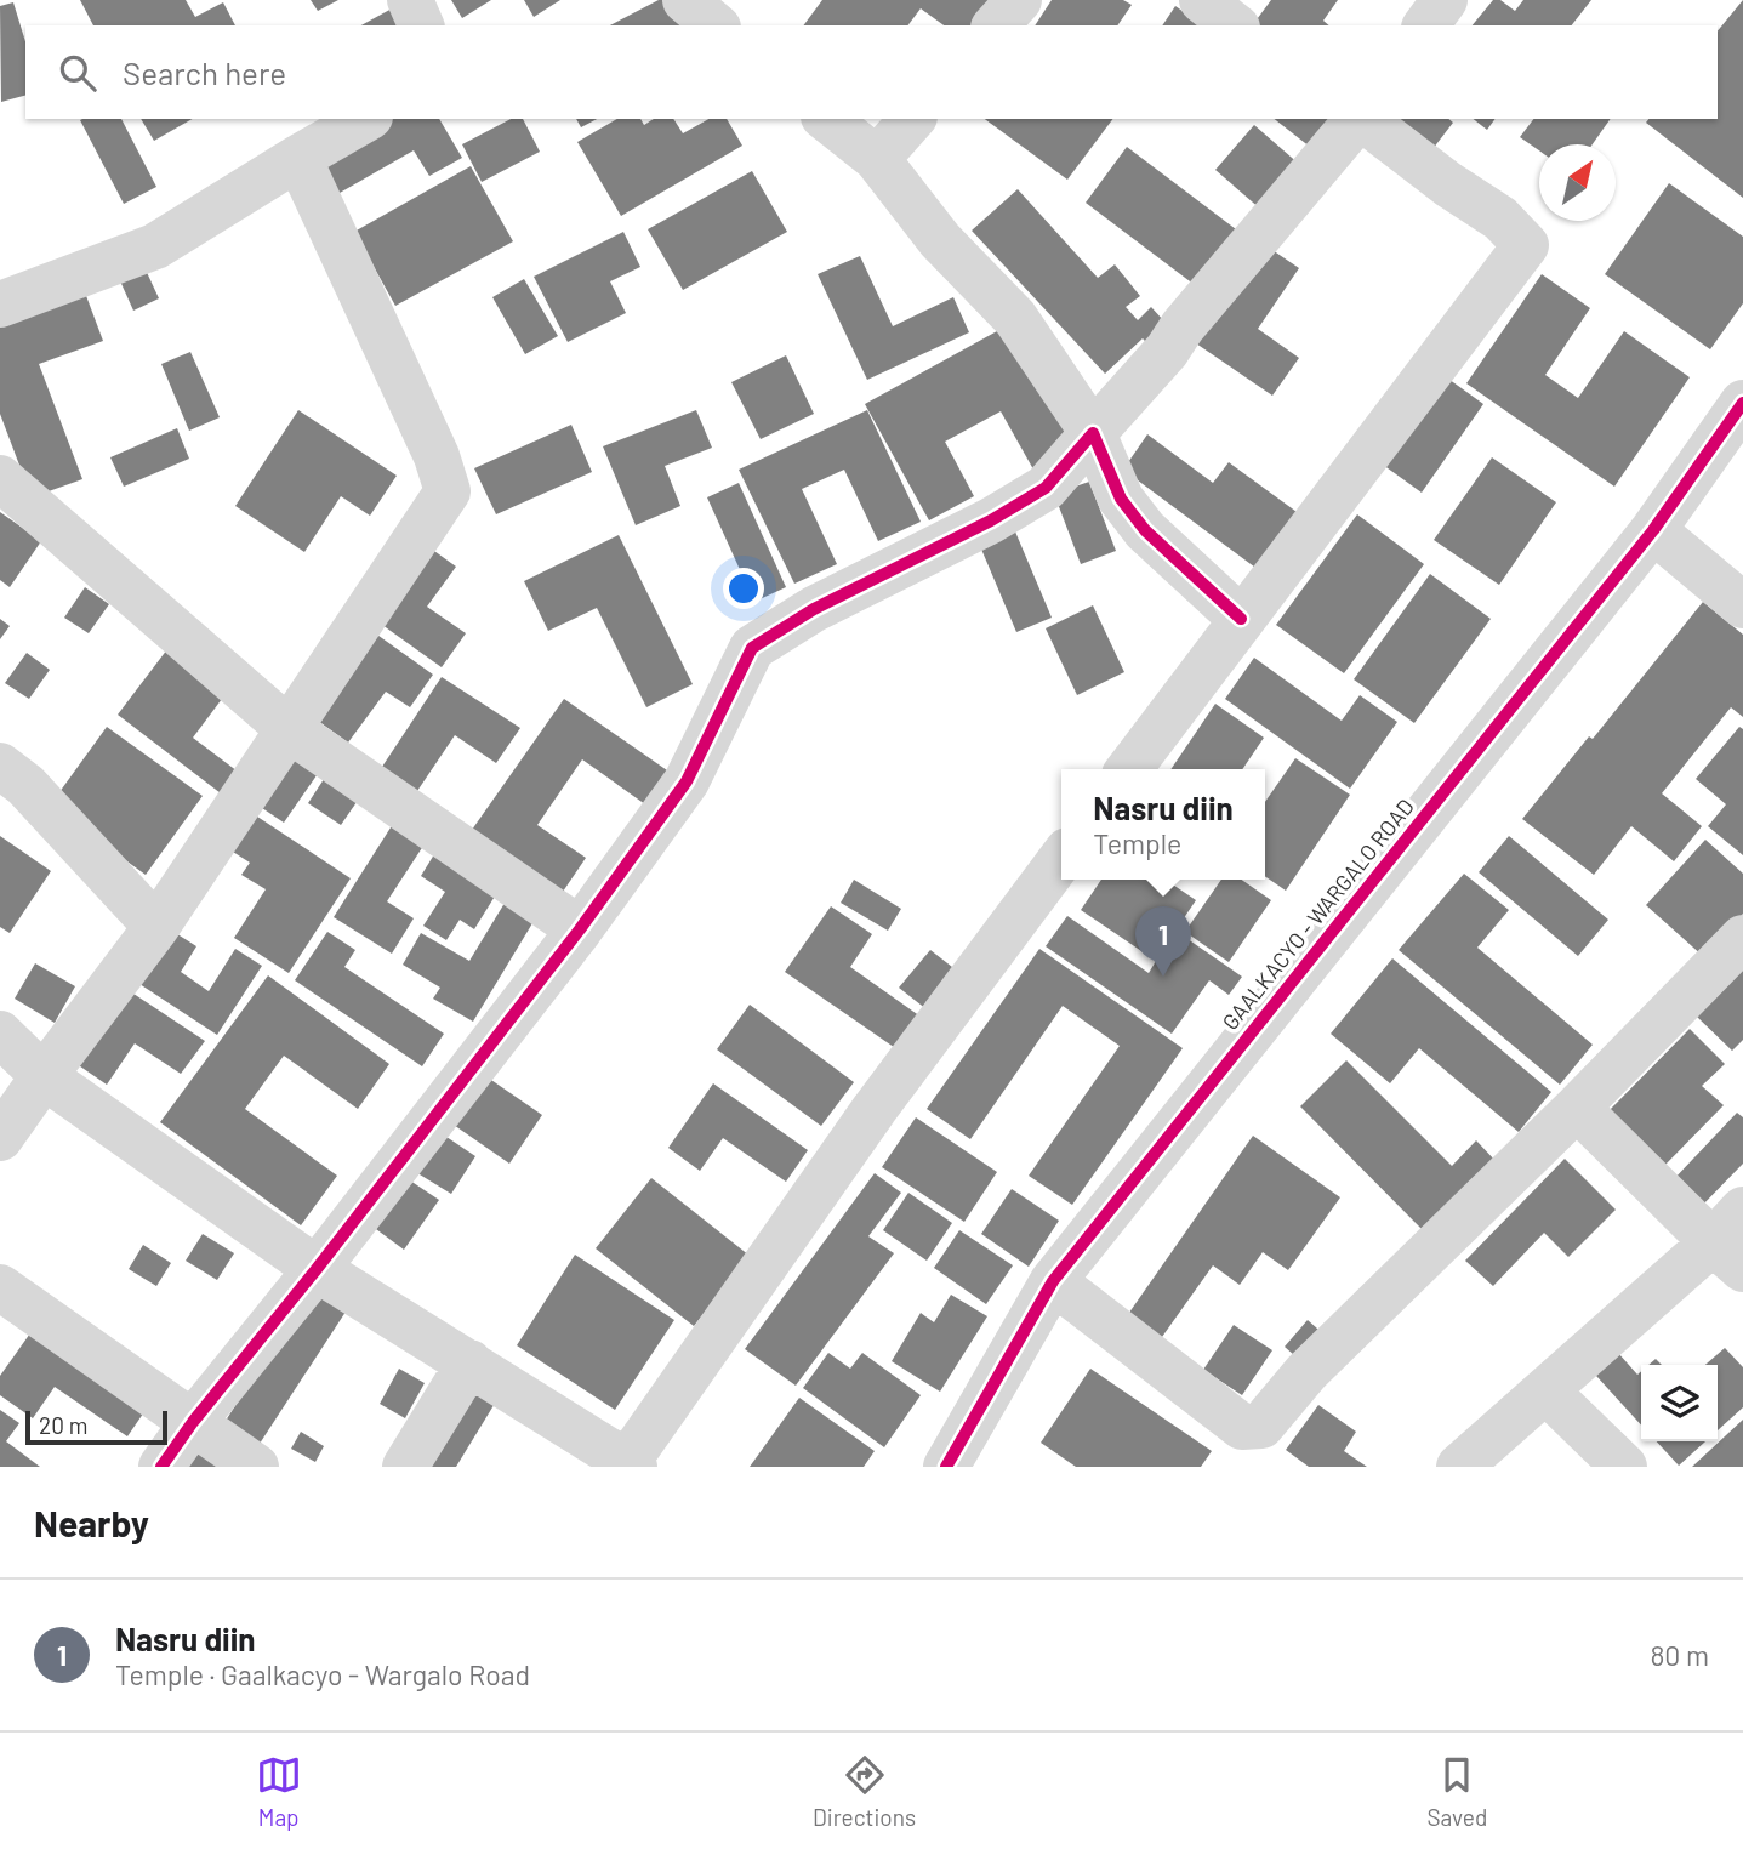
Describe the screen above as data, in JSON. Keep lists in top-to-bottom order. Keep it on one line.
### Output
{"streets":{"street":["GAALKACYO - WARGALO ROAD"]},"scale_bar":"20 m","north":"top right","page":{"search":"Search here","popup":["Nasru diin","Temple"],"pins":"1","scale":"20 m","heading":"Nearby","list":[{"mark":"1","name":"Nasru diin","note":"Temple · Gaalkacyo - Wargalo Road","value":"80 m"}],"nav":["Map","Directions","Saved"]}}
